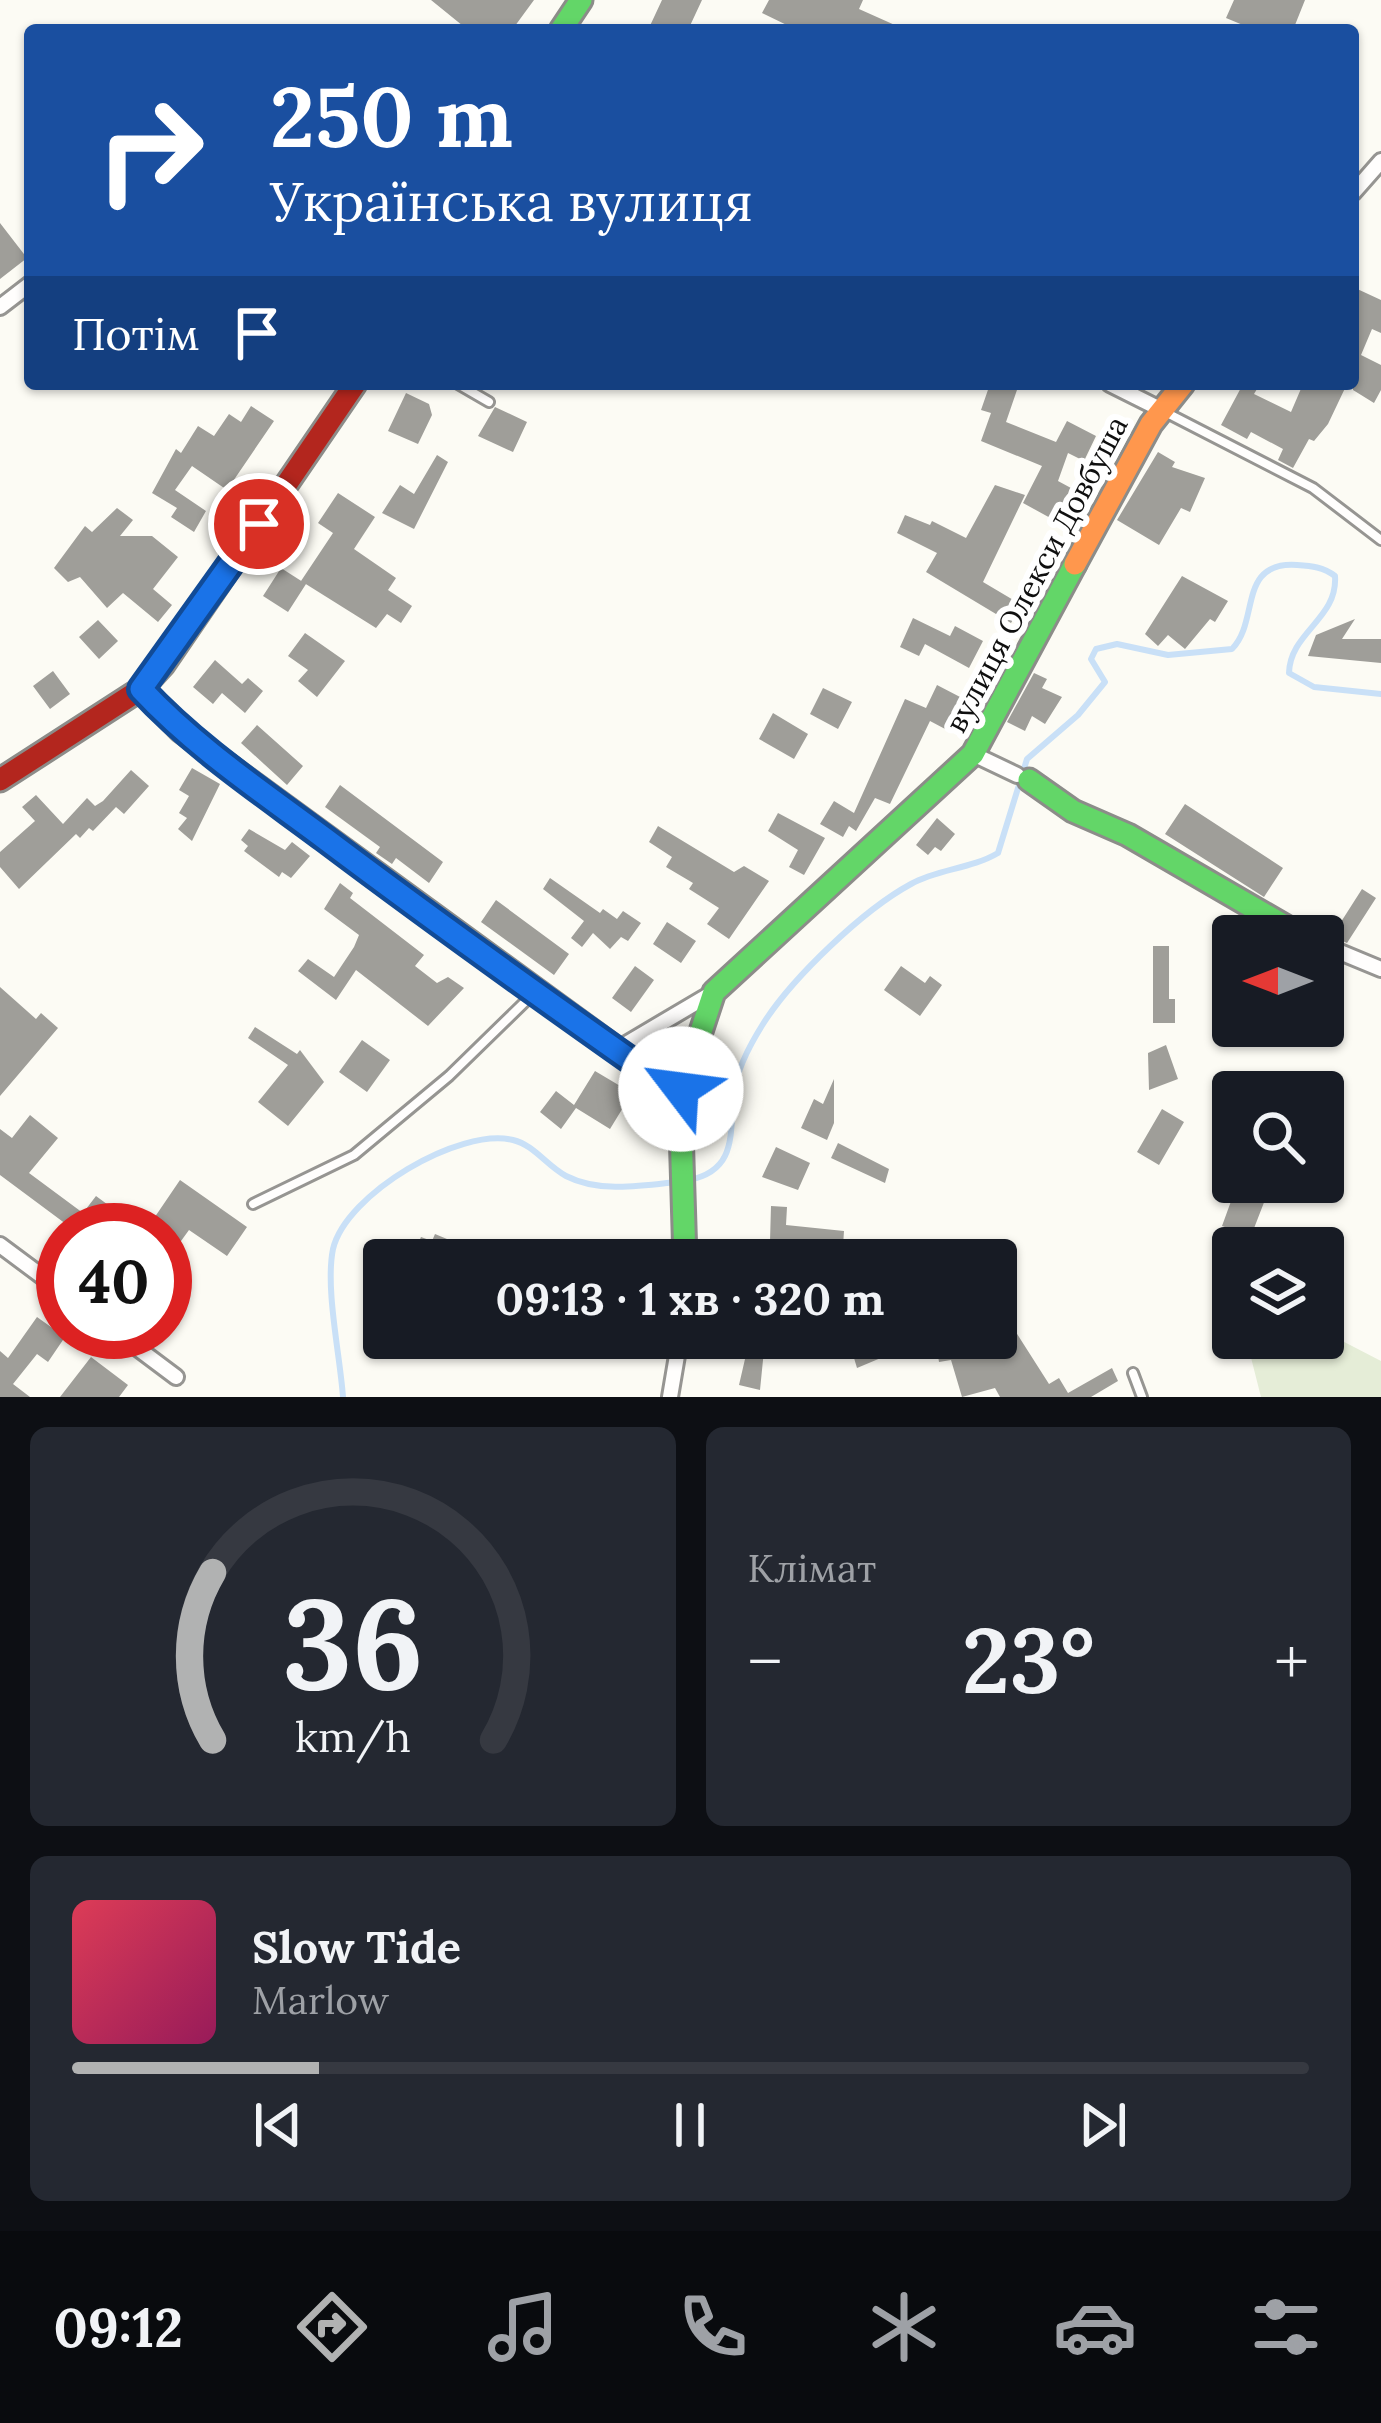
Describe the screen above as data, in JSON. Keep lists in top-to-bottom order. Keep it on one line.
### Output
{"streets":{"street":["вулиця Олекси Довбуша"]},"north":"left","page":{"turn":["250 m","Українська вулиця"],"then":"Потім","limit":"40","trip":"09:13 · 1 хв · 320 m","tile":"Клімат","heat":["−","23°","+"],"song":["Slow Tide","Marlow"],"tabs":"09:12","gauge":["36","km/h"]}}
